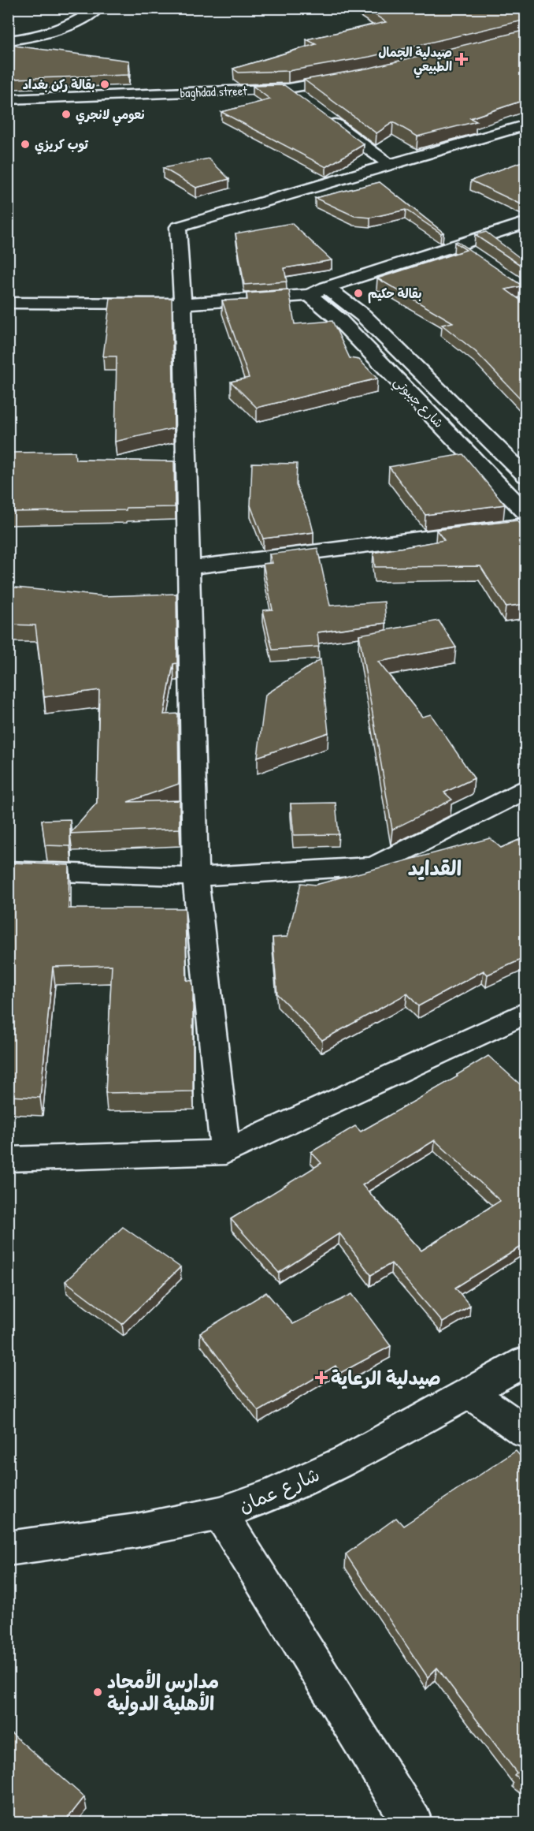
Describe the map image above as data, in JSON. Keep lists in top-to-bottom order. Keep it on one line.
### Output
{"streets":{"street":["baghdad street","شارع جيبوتي","شارع عمان"]},"districts":["القدايد"],"places":{"health":["صيدلية الجمال الطبيعي","صيدلية الرعاية"],"other":["بقالة ركن بغداد","نعومي لانجري","توب كريزي","بقالة حكيم","مدارس الأمجاد الأهلية الدولية"]}}
